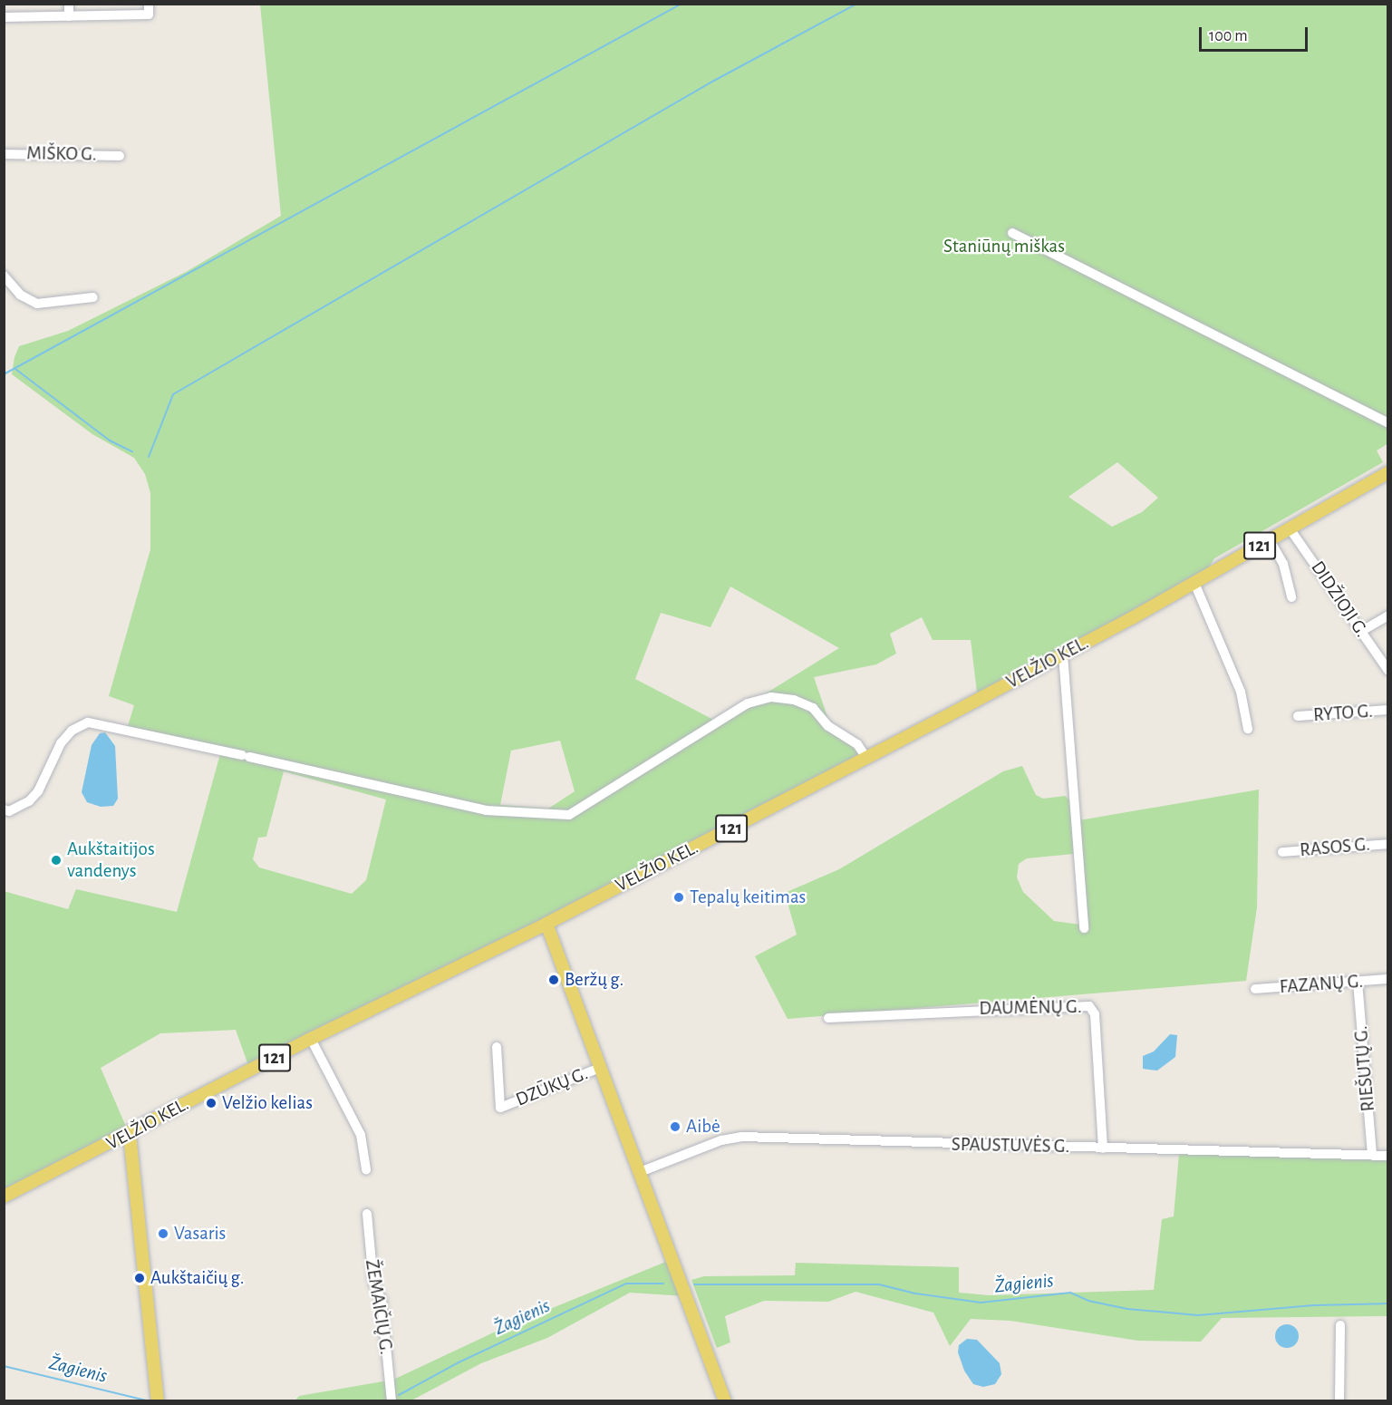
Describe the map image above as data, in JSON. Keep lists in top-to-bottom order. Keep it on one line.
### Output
{"streets":{"main road":["121","VELŽIO KEL."],"street":["MIŠKO G.","DIDŽIOJI G.","RYTO G.","RASOS G.","FAZANŲ G.","DAUMĖNŲ G.","RIEŠUTŲ G.","DZŪKŲ G.","SPAUSTUVĖS G.","ŽEMAIČIŲ G."]},"crossings":[["DIDŽIOJI G.","VELŽIO KEL."],["FAZANŲ G.","RIEŠUTŲ G."],["DAUMĖNŲ G.","SPAUSTUVĖS G."],["RIEŠUTŲ G.","SPAUSTUVĖS G."]],"water":["Žagienis"],"parks":["Staniūnų miškas"],"places":["Aukštaitijos vandenys","Tepalų keitimas","Beržų g.","Velžio kelias","Aibė","Vasaris","Aukštaičių g."],"scale_bar":"100 m"}
